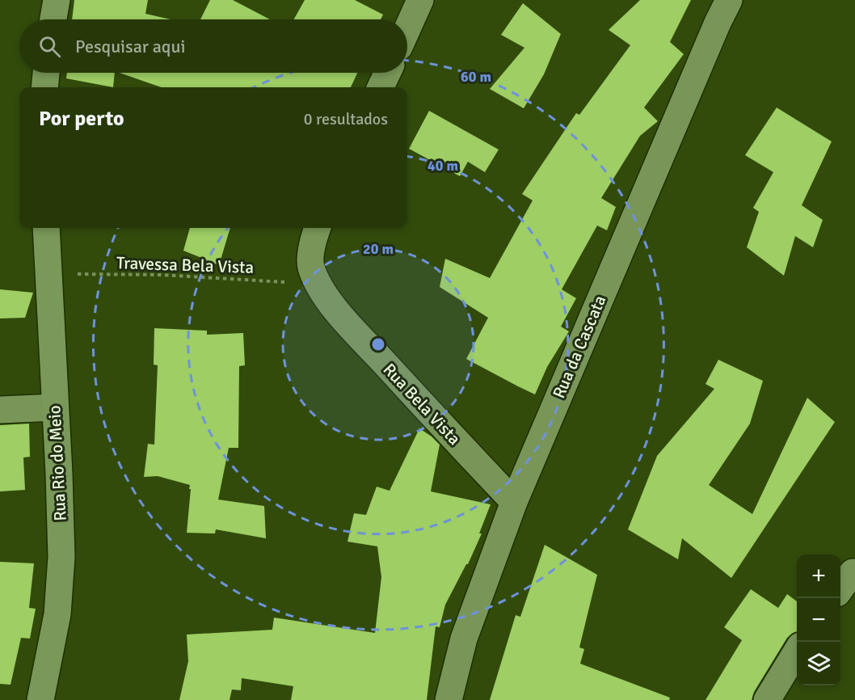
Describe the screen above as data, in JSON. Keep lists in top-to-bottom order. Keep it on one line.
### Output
{"streets":{"main road":["Rua Rio do Meio"],"street":["Rua da Cascata","Rua Bela Vista"],"path":["Travessa Bela Vista"]},"crossings":[["Travessa Bela Vista","Rua Bela Vista"],["Travessa Bela Vista","Rua Rio do Meio"],["Rua da Cascata","Rua Bela Vista"]],"page":{"search":"Pesquisar aqui","heading":["Por perto","0 resultados"],"map_buttons":["+","−"]},"rings":["60 m","40 m","20 m"]}
